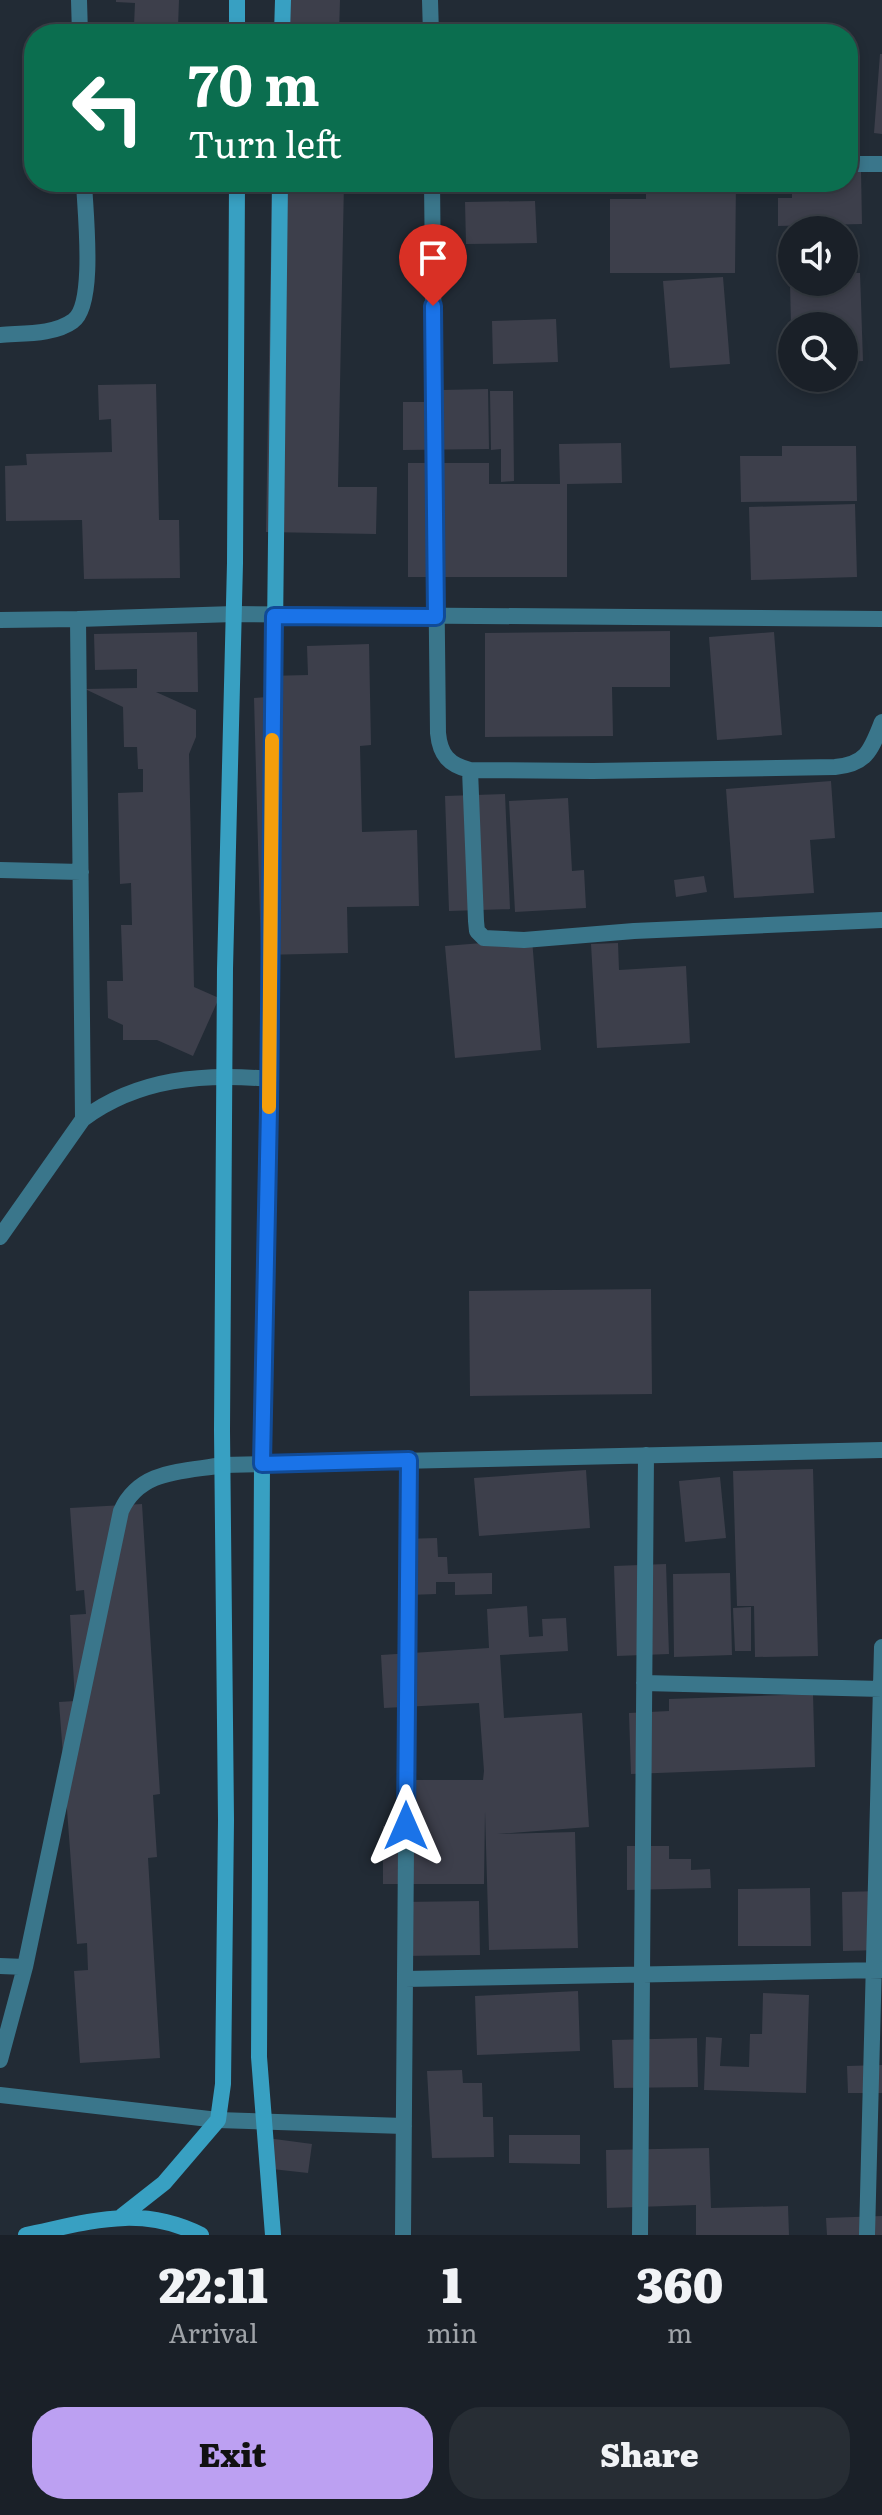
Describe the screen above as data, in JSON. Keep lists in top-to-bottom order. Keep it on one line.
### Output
{"page":{"turn":["70 m","Turn left"],"eta":["22:11","Arrival","1","min","360","m"],"buttons":["Exit","Share"]}}
